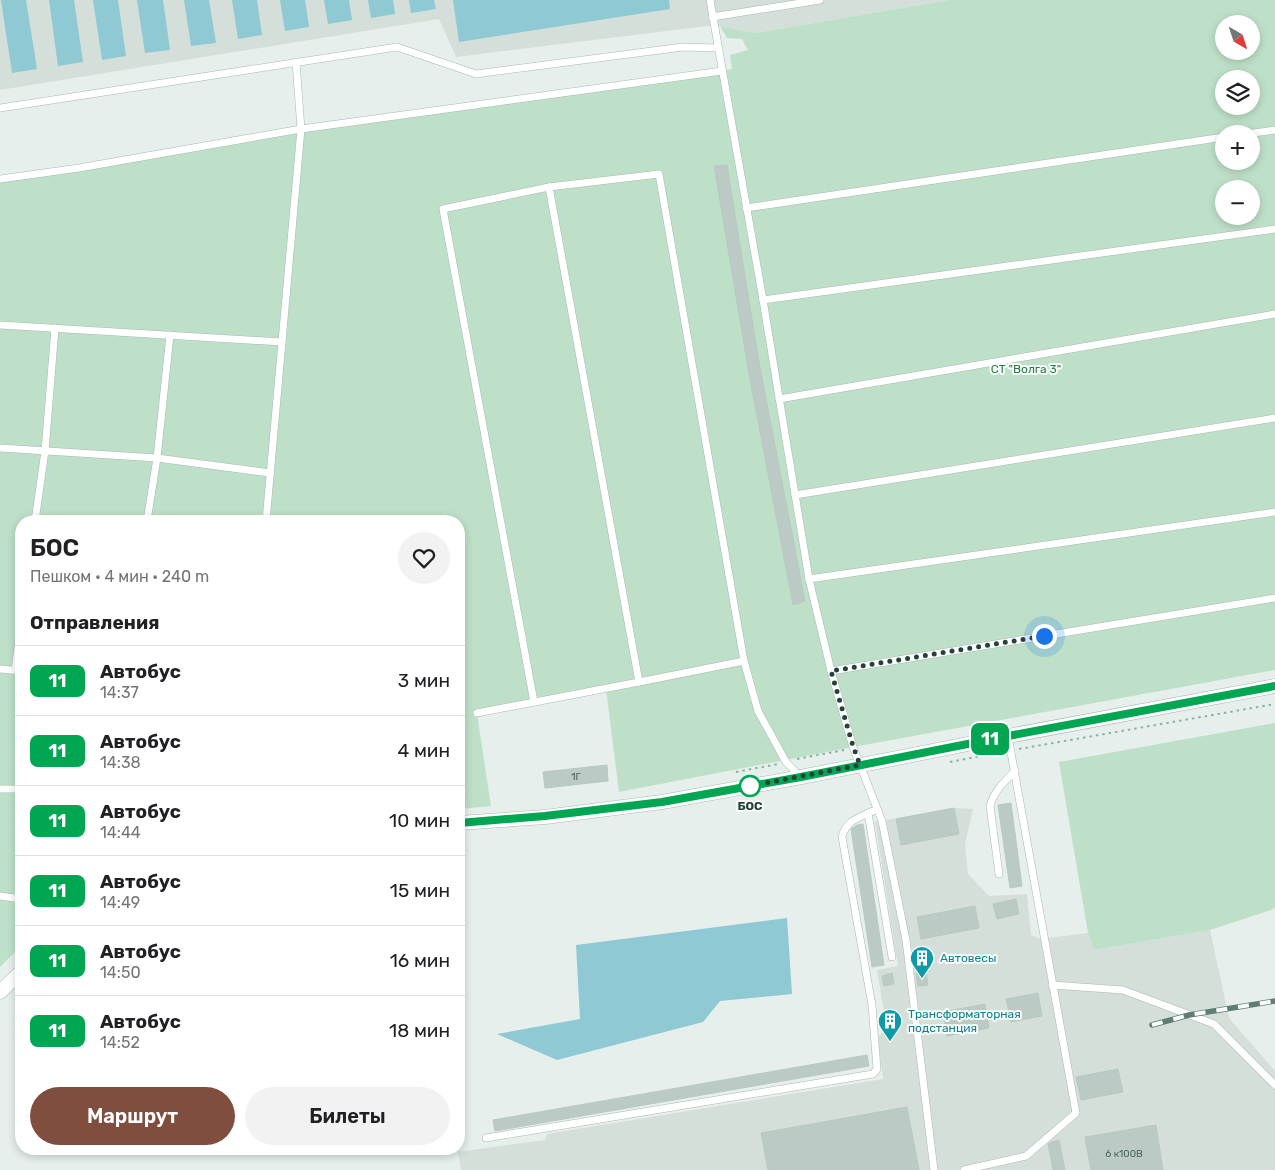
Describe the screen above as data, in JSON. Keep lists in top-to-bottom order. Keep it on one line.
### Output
{"parks":["СТ \"Волга 3\""],"places":{"other":["БОС"],"building":["Автовесы","Трансформаторная подстанция"]},"lines":["bus line 11"],"house_numbers":["1Г","6 к100В"],"north":"bottom right","page":{"on_map":"11","map_buttons":["+","−"],"heading":[["БОС","Пешком · 4 мин · 240 m"],"Отправления"],"list":[{"mark":"11","name":"Автобус","note":"14:37","value":"3 мин"},{"mark":"11","name":"Автобус","note":"14:38","value":"4 мин"},{"mark":"11","name":"Автобус","note":"14:44","value":"10 мин"},{"mark":"11","name":"Автобус","note":"14:49","value":"15 мин"},{"mark":"11","name":"Автобус","note":"14:50","value":"16 мин"},{"mark":"11","name":"Автобус","note":"14:52","value":"18 мин"}],"buttons":["Маршрут","Билеты"]}}
